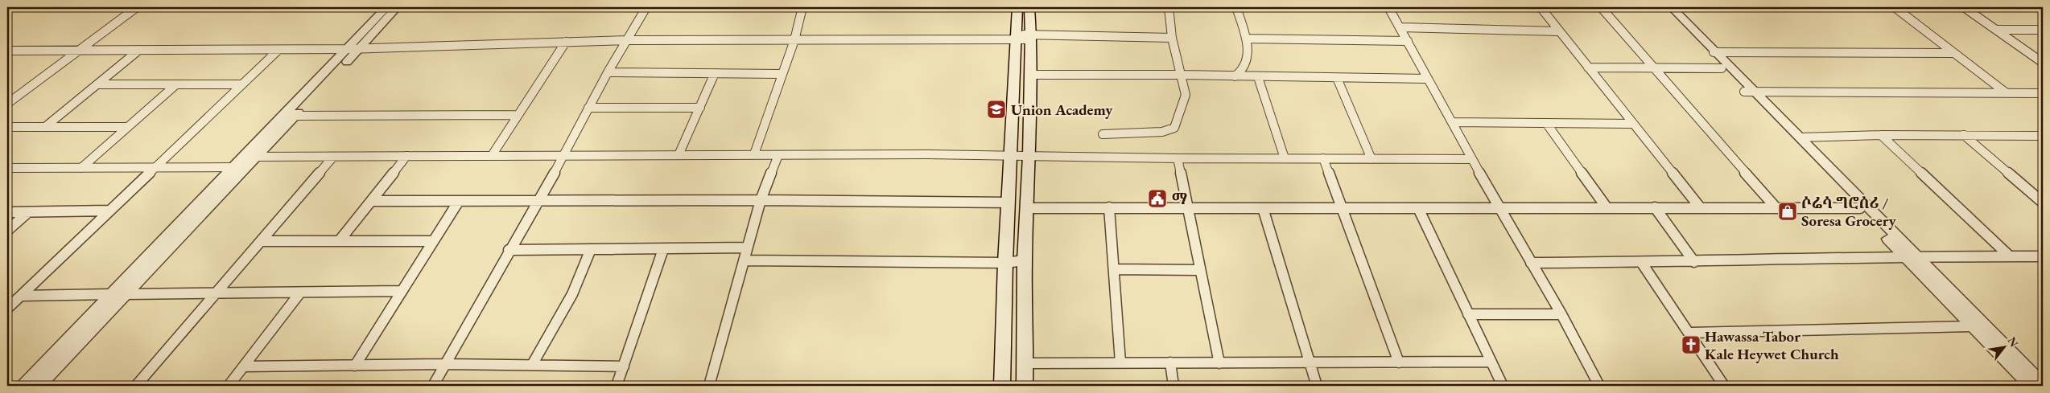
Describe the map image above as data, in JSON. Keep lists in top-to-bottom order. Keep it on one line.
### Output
{"places":{"school or university":["Union Academy"],"public building":["ማ"],"shop":["ሶሬሳ ግሮሰሪ / Soresa Grocery"],"church":["Hawassa Tabor Kale Heywet Church"]},"north":"top right"}
